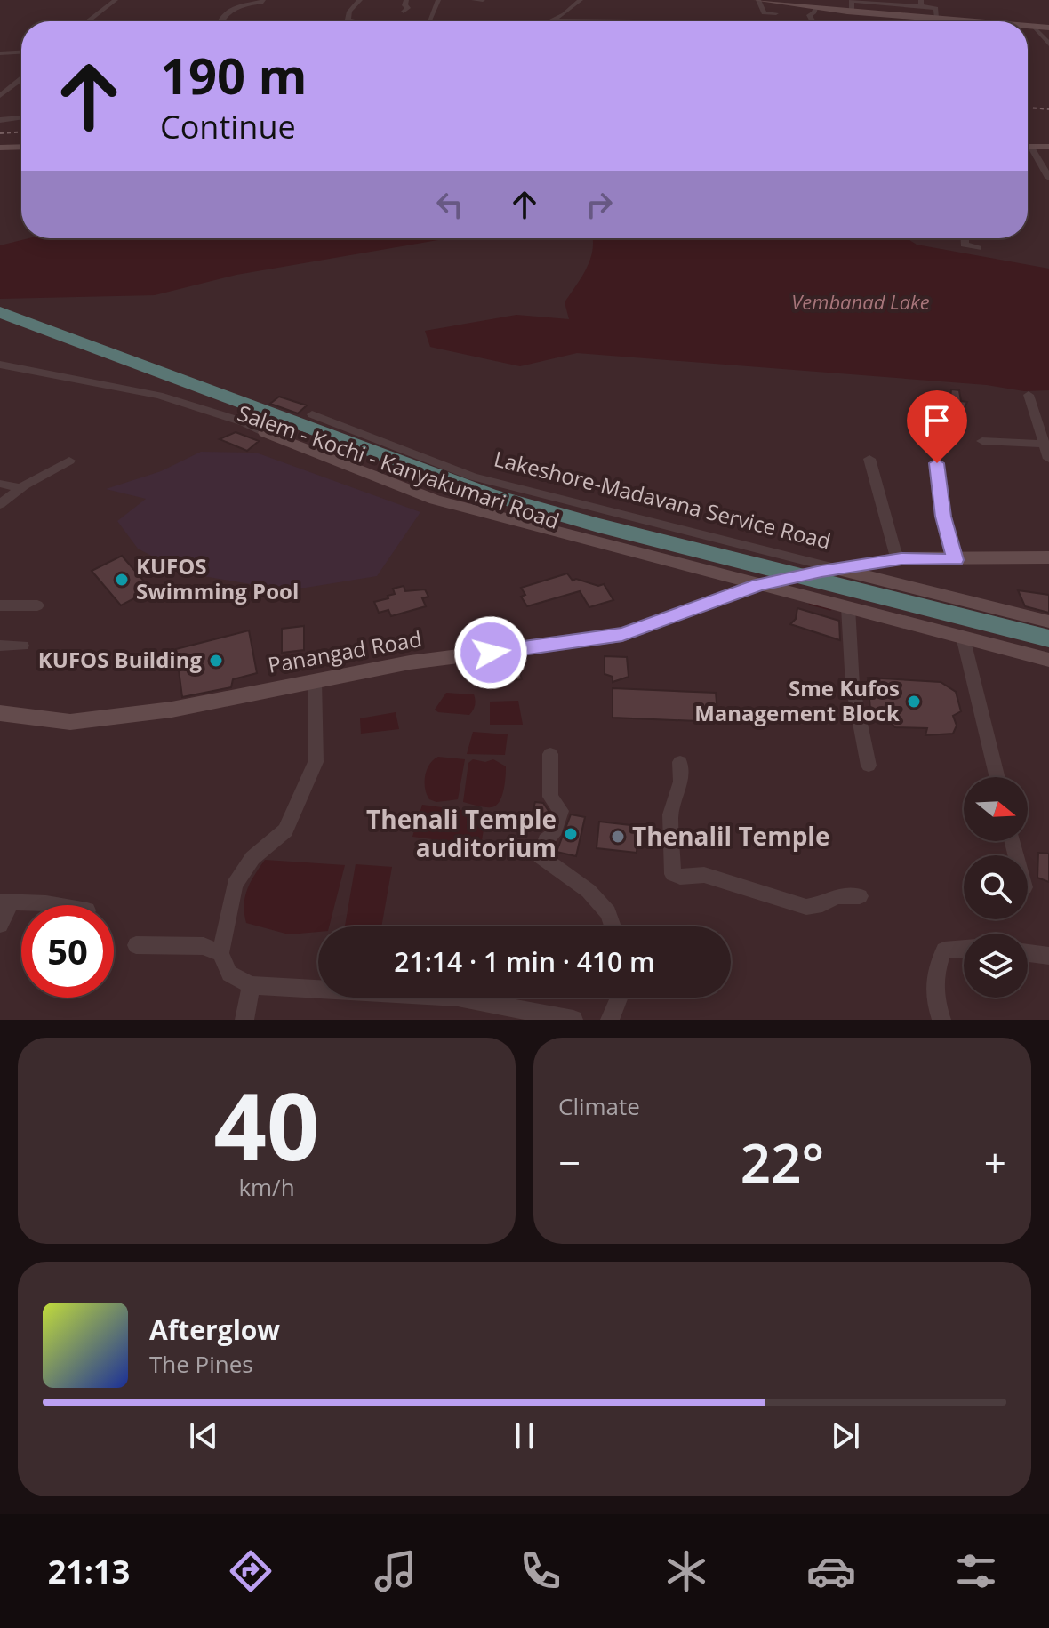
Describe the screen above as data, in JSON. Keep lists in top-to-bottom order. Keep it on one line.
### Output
{"streets":{"highway":["Salem - Kochi - Kanyakumari Road"],"street":["Lakeshore-Madavana Service Road","Panangad Road"]},"crossings":[["Salem - Kochi - Kanyakumari Road","Panangad Road"],["Lakeshore-Madavana Service Road","Panangad Road"]],"water":["Vembanad Lake"],"places":["KUFOS Swimming Pool","KUFOS Building","Sme Kufos Management Block","Thenali Temple auditorium","Thenalil Temple"],"north":"right","page":{"turn":["190 m","Continue"],"limit":"50","trip":"21:14 · 1 min · 410 m","tile":[["40","km/h"],"Climate"],"heat":["−","22°","+"],"song":["Afterglow","The Pines"],"tabs":"21:13"}}
